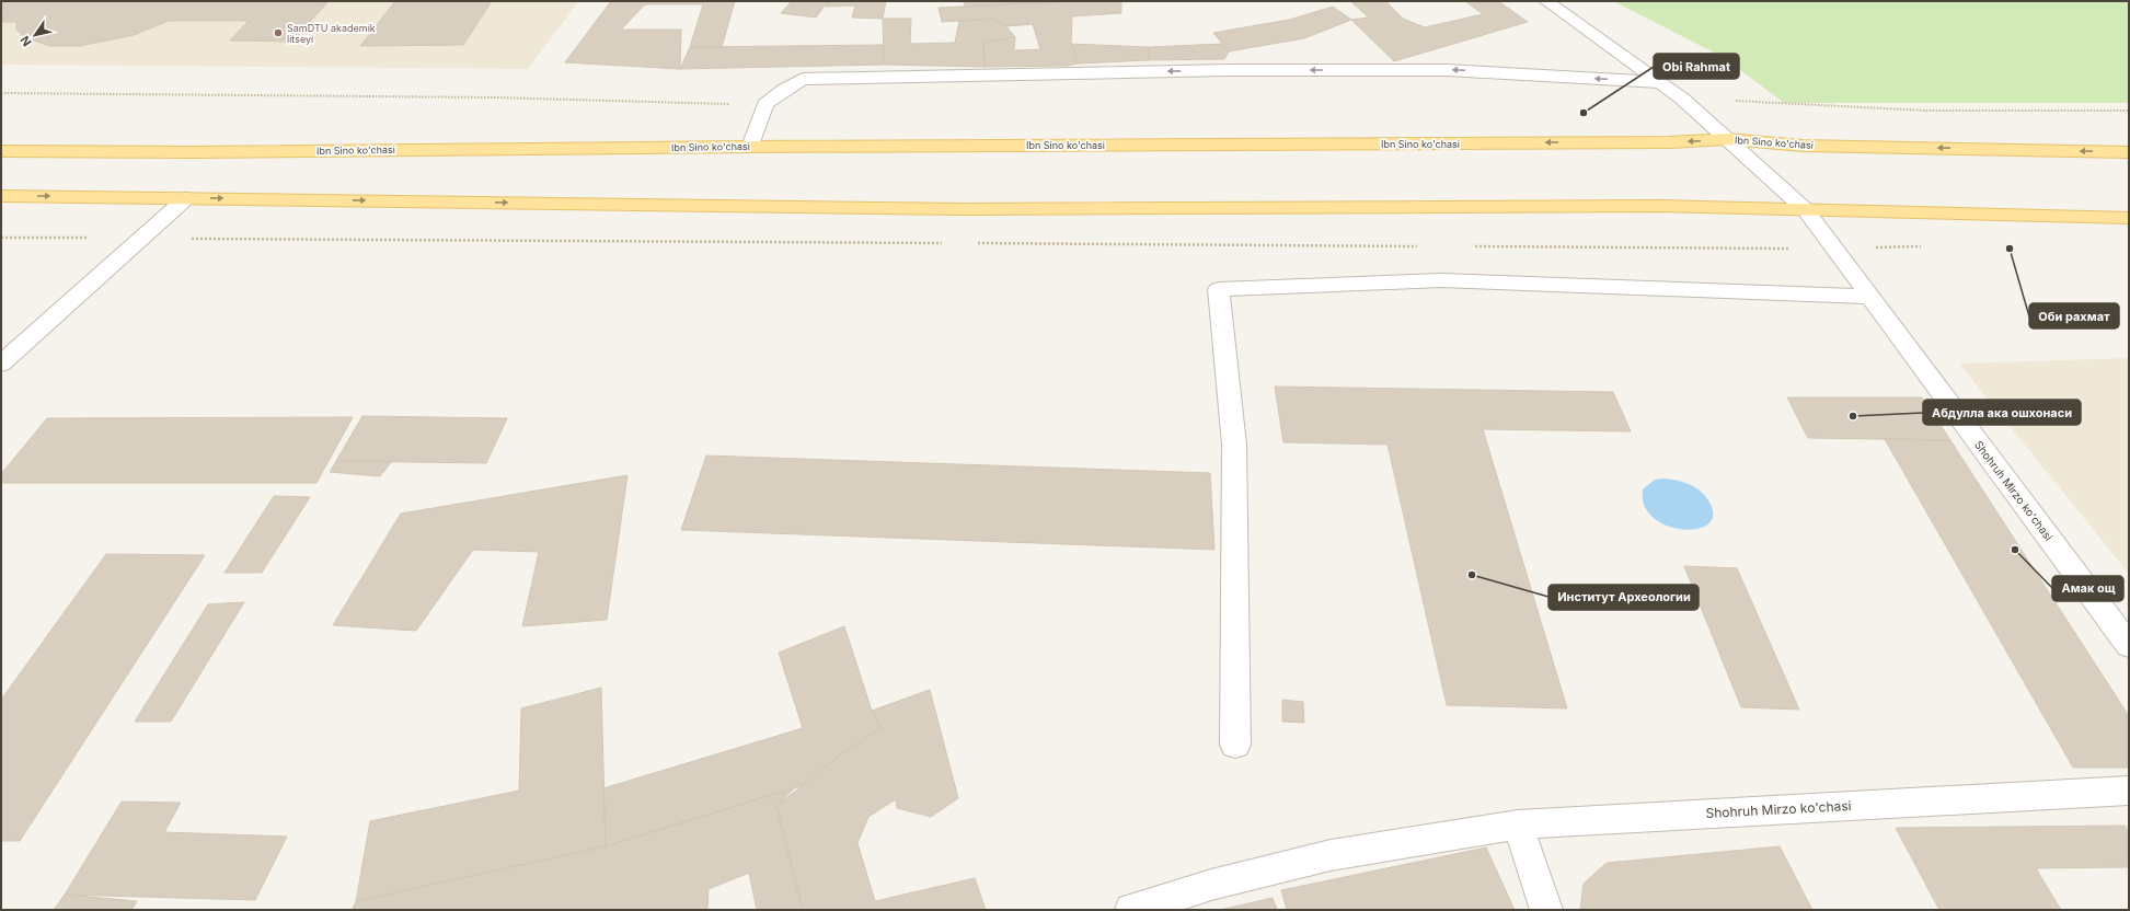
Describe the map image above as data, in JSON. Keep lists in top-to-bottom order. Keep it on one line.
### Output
{"streets":{"main road":["Ibn Sino ko'chasi"],"street":["Shohruh Mirzo ko'chasi"]},"crossings":[["Ibn Sino ko'chasi","Shohruh Mirzo ko'chasi"]],"places":["SamDTU akademik litseyi","Obi Rahmat","Оби рахмат","Абдулла ака ошхонаси","Амак ощ","Институт Археологии"],"north":"bottom left"}
